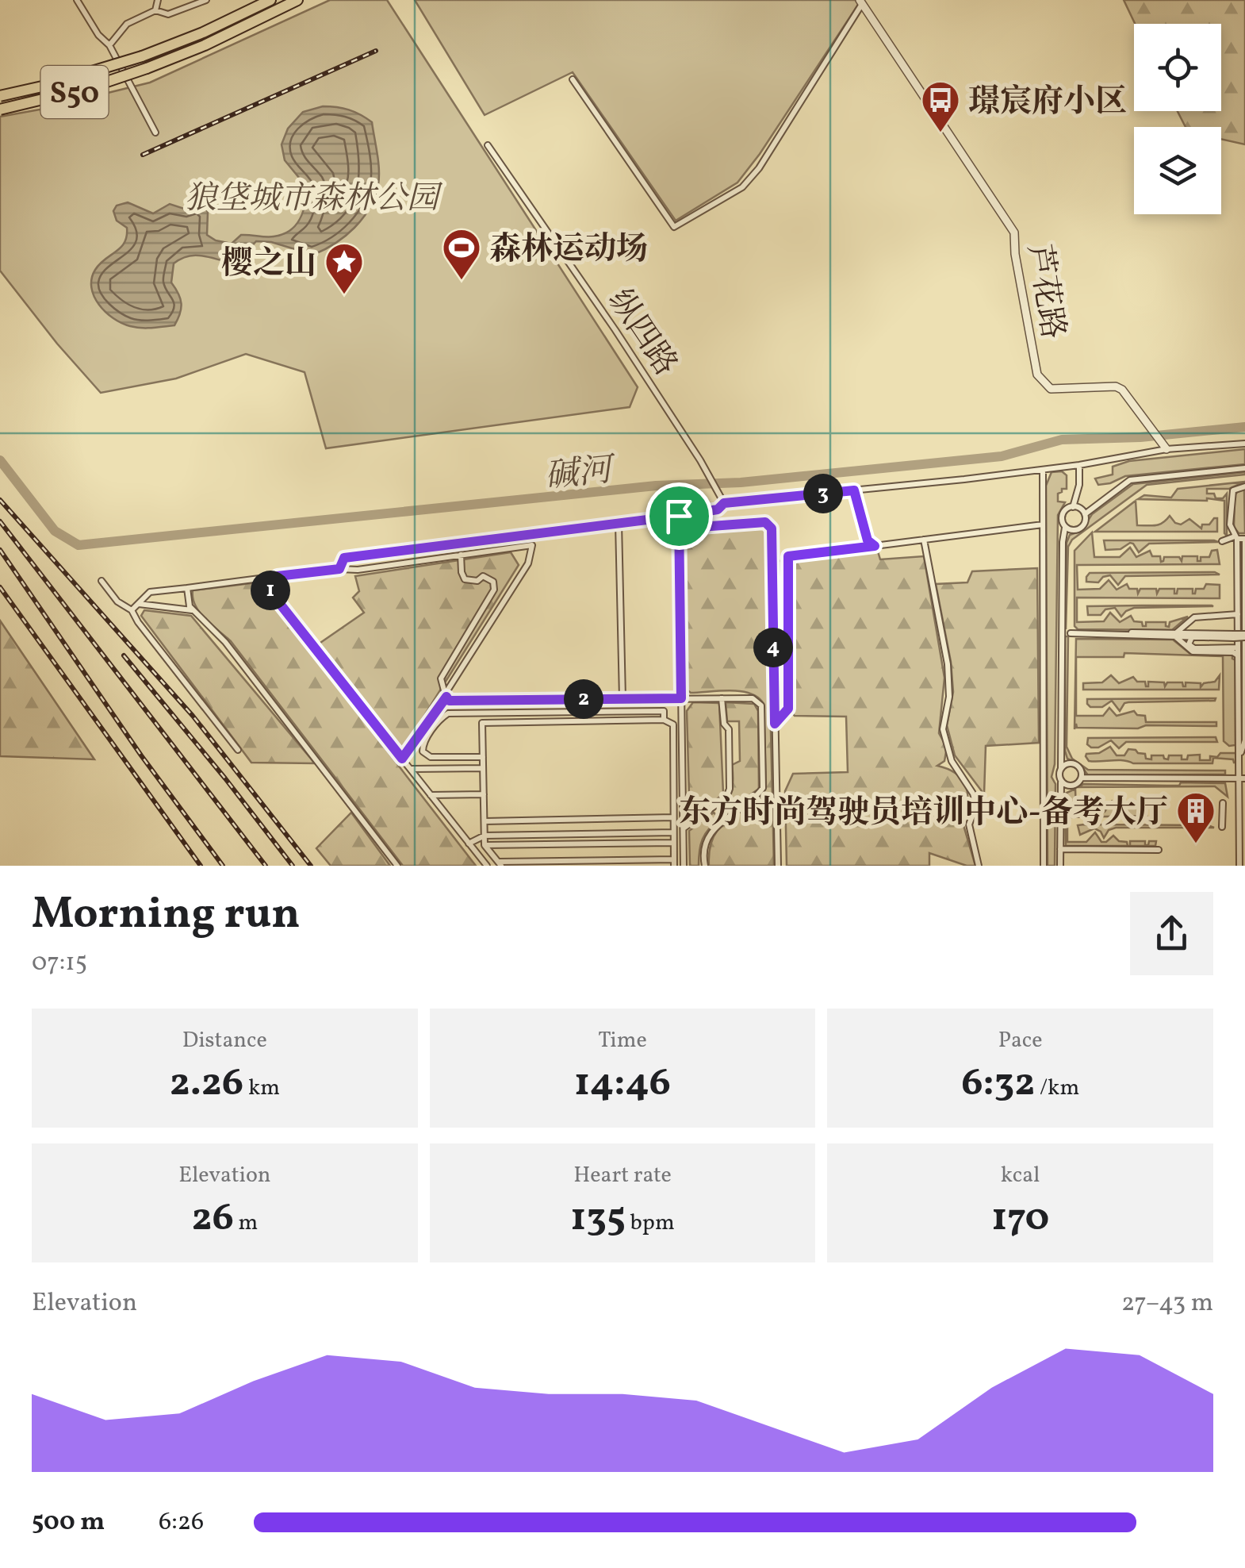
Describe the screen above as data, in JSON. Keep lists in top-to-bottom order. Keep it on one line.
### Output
{"streets":{"highway":["S50"],"street":["芦花路","纵四路"]},"water":["碱河"],"parks":["狼垡城市森林公园"],"places":{"bus stop":["璟宸府小区"],"sports":["森林运动场"],"place":["樱之山"],"building":["东方时尚驾驶员培训中心-备考大厅"]},"page":{"pins":["3","1","4","2"],"heading":["Morning run","07:15"],"stats":[["Distance","2.26 km"],["Time","14:46"],["Pace","6:32 /km"],["Elevation","26 m"],["Heart rate","135 bpm"],["kcal","170"]],"chart":["Elevation","27–43 m"],"list":[{"name":"500 m","note":"6:26"}]}}
